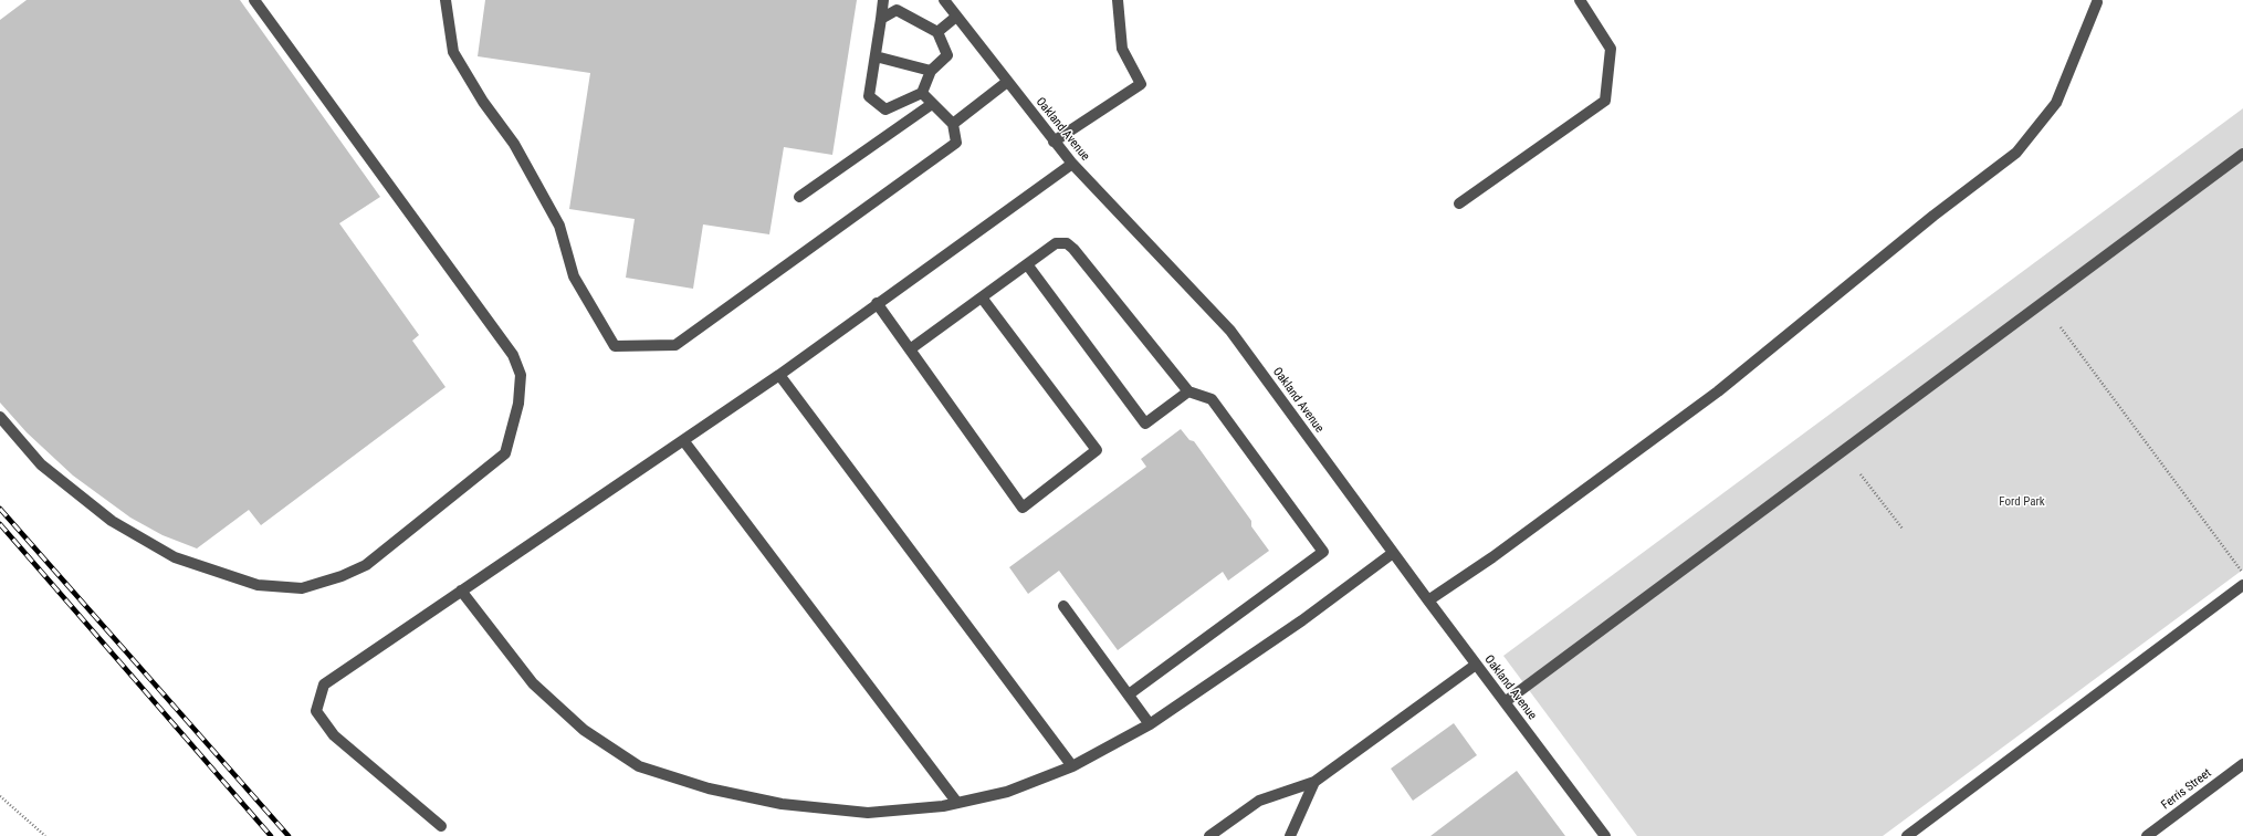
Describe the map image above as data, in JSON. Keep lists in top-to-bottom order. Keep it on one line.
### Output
{"streets":{"street":["Oakland Avenue","Ferris Street"]},"parks":["Ford Park"]}
